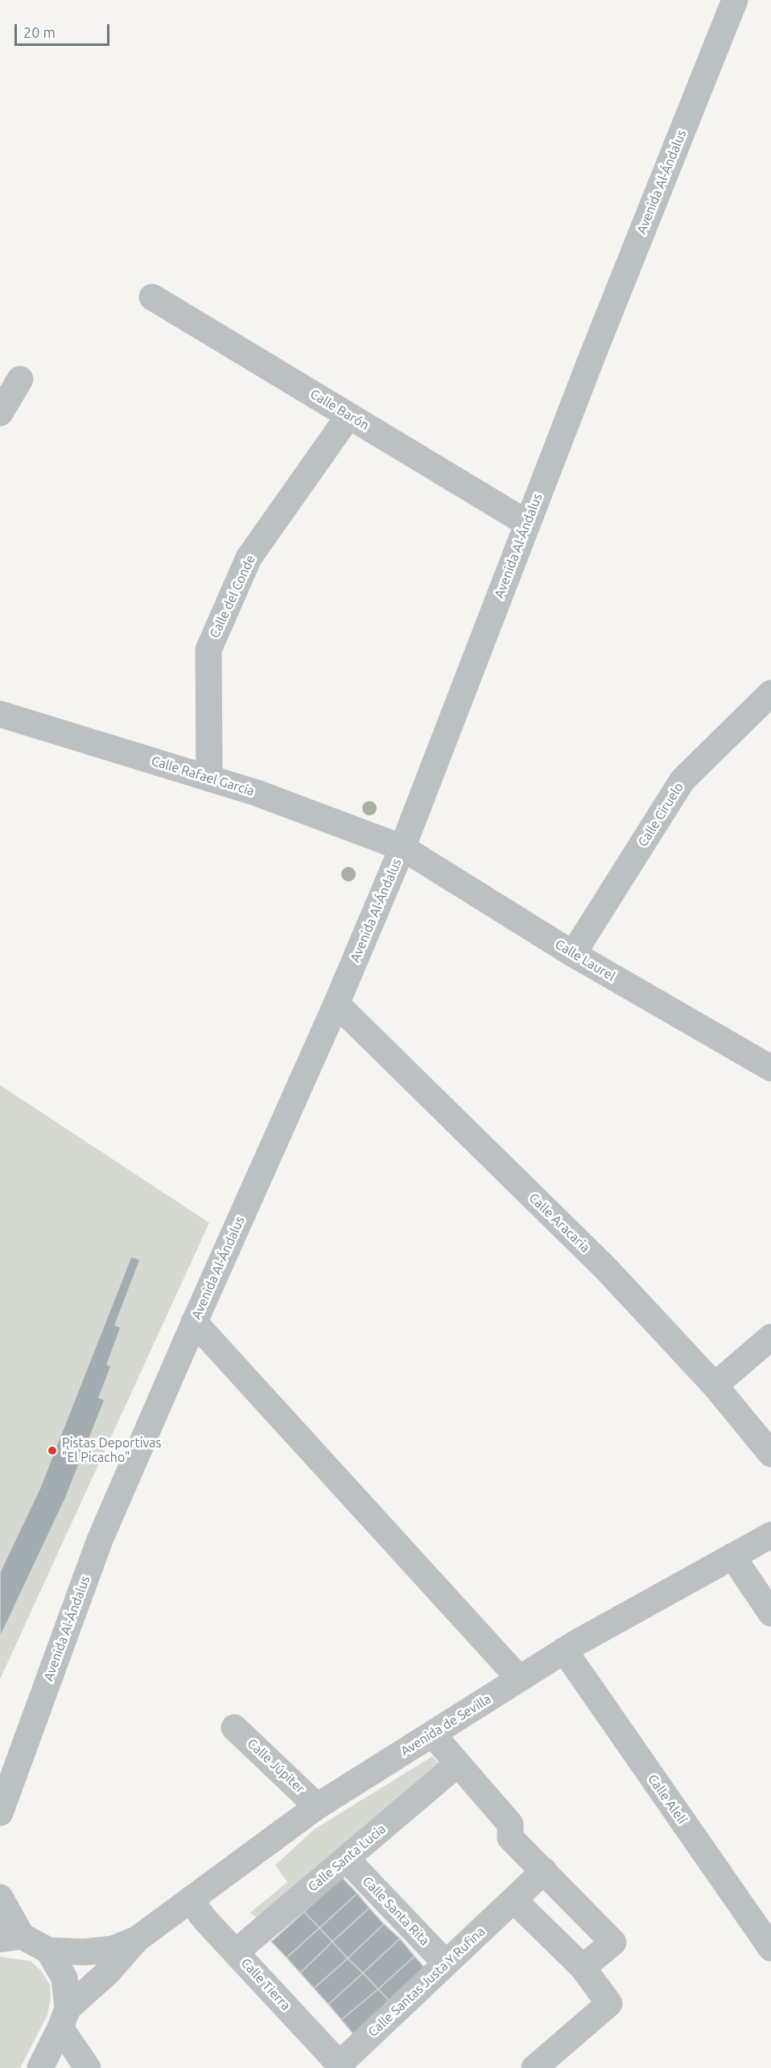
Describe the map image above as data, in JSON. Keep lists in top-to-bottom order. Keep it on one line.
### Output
{"streets":{"street":["Avenida Al-Ándalus","Calle Barón","Calle del Conde","Calle Rafael García","Calle Ciruelo","Calle Laurel","Calle Aracaria","Avenida de Sevilla","Calle Júpiter","Calle Alelí","Calle Santa Lucia","Calle Santa Rita","Calle Santas Justa Y Rufina","Calle Tierra"]},"crossings":[["Avenida Al-Ándalus","Calle Barón"],["Avenida Al-Ándalus","Calle Rafael García"],["Avenida Al-Ándalus","Calle Laurel"],["Avenida Al-Ándalus","Calle Aracaria"],["Calle Barón","Calle del Conde"],["Calle del Conde","Calle Rafael García"],["Calle Rafael García","Calle Laurel"],["Calle Ciruelo","Calle Laurel"],["Avenida de Sevilla","Calle Júpiter"],["Avenida de Sevilla","Calle Alelí"],["Avenida de Sevilla","Calle Tierra"],["Calle Santa Lucia","Calle Santa Rita"],["Calle Santa Lucia","Calle Tierra"],["Calle Santa Rita","Calle Santas Justa Y Rufina"],["Calle Santas Justa Y Rufina","Calle Tierra"]],"places":["Pistas Deportivas \"El Picacho\""],"scale_bar":"20 m"}
